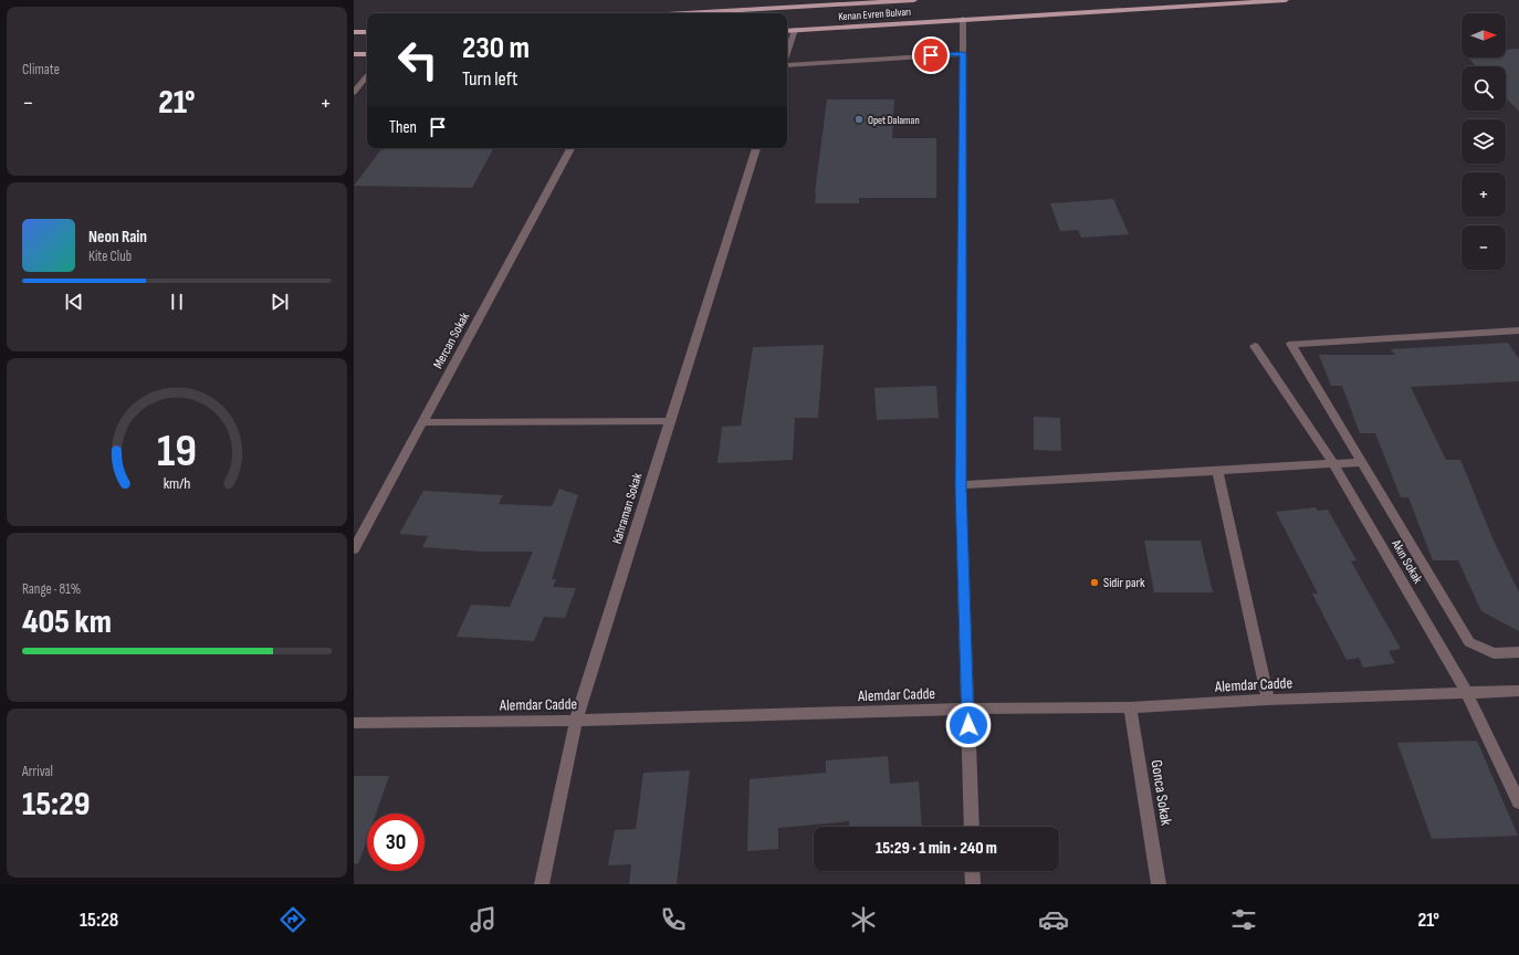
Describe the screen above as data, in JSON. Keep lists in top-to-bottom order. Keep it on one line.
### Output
{"streets":{"main road":["Kenan Evren Bulvarı"],"street":["Mercan Sokak","Kahraman Sokak","Akın Sokak","Alemdar Cadde","Gonca Sokak"]},"crossings":[["Kahraman Sokak","Alemdar Cadde"],["Akın Sokak","Alemdar Cadde"],["Alemdar Cadde","Gonca Sokak"]],"places":["Opet Dalaman","Sidir park"],"north":"right","page":{"tile":["Climate",["Range · 81%","405 km"],["Arrival","15:29"]],"map_buttons":["+","−"],"turn":["230 m","Turn left"],"heat":["−","21°","+"],"then":"Then","song":["Neon Rain","Kite Club"],"limit":"30","trip":"15:29 · 1 min · 240 m","tabs":["15:28","21°"],"gauge":["19","km/h"]}}
